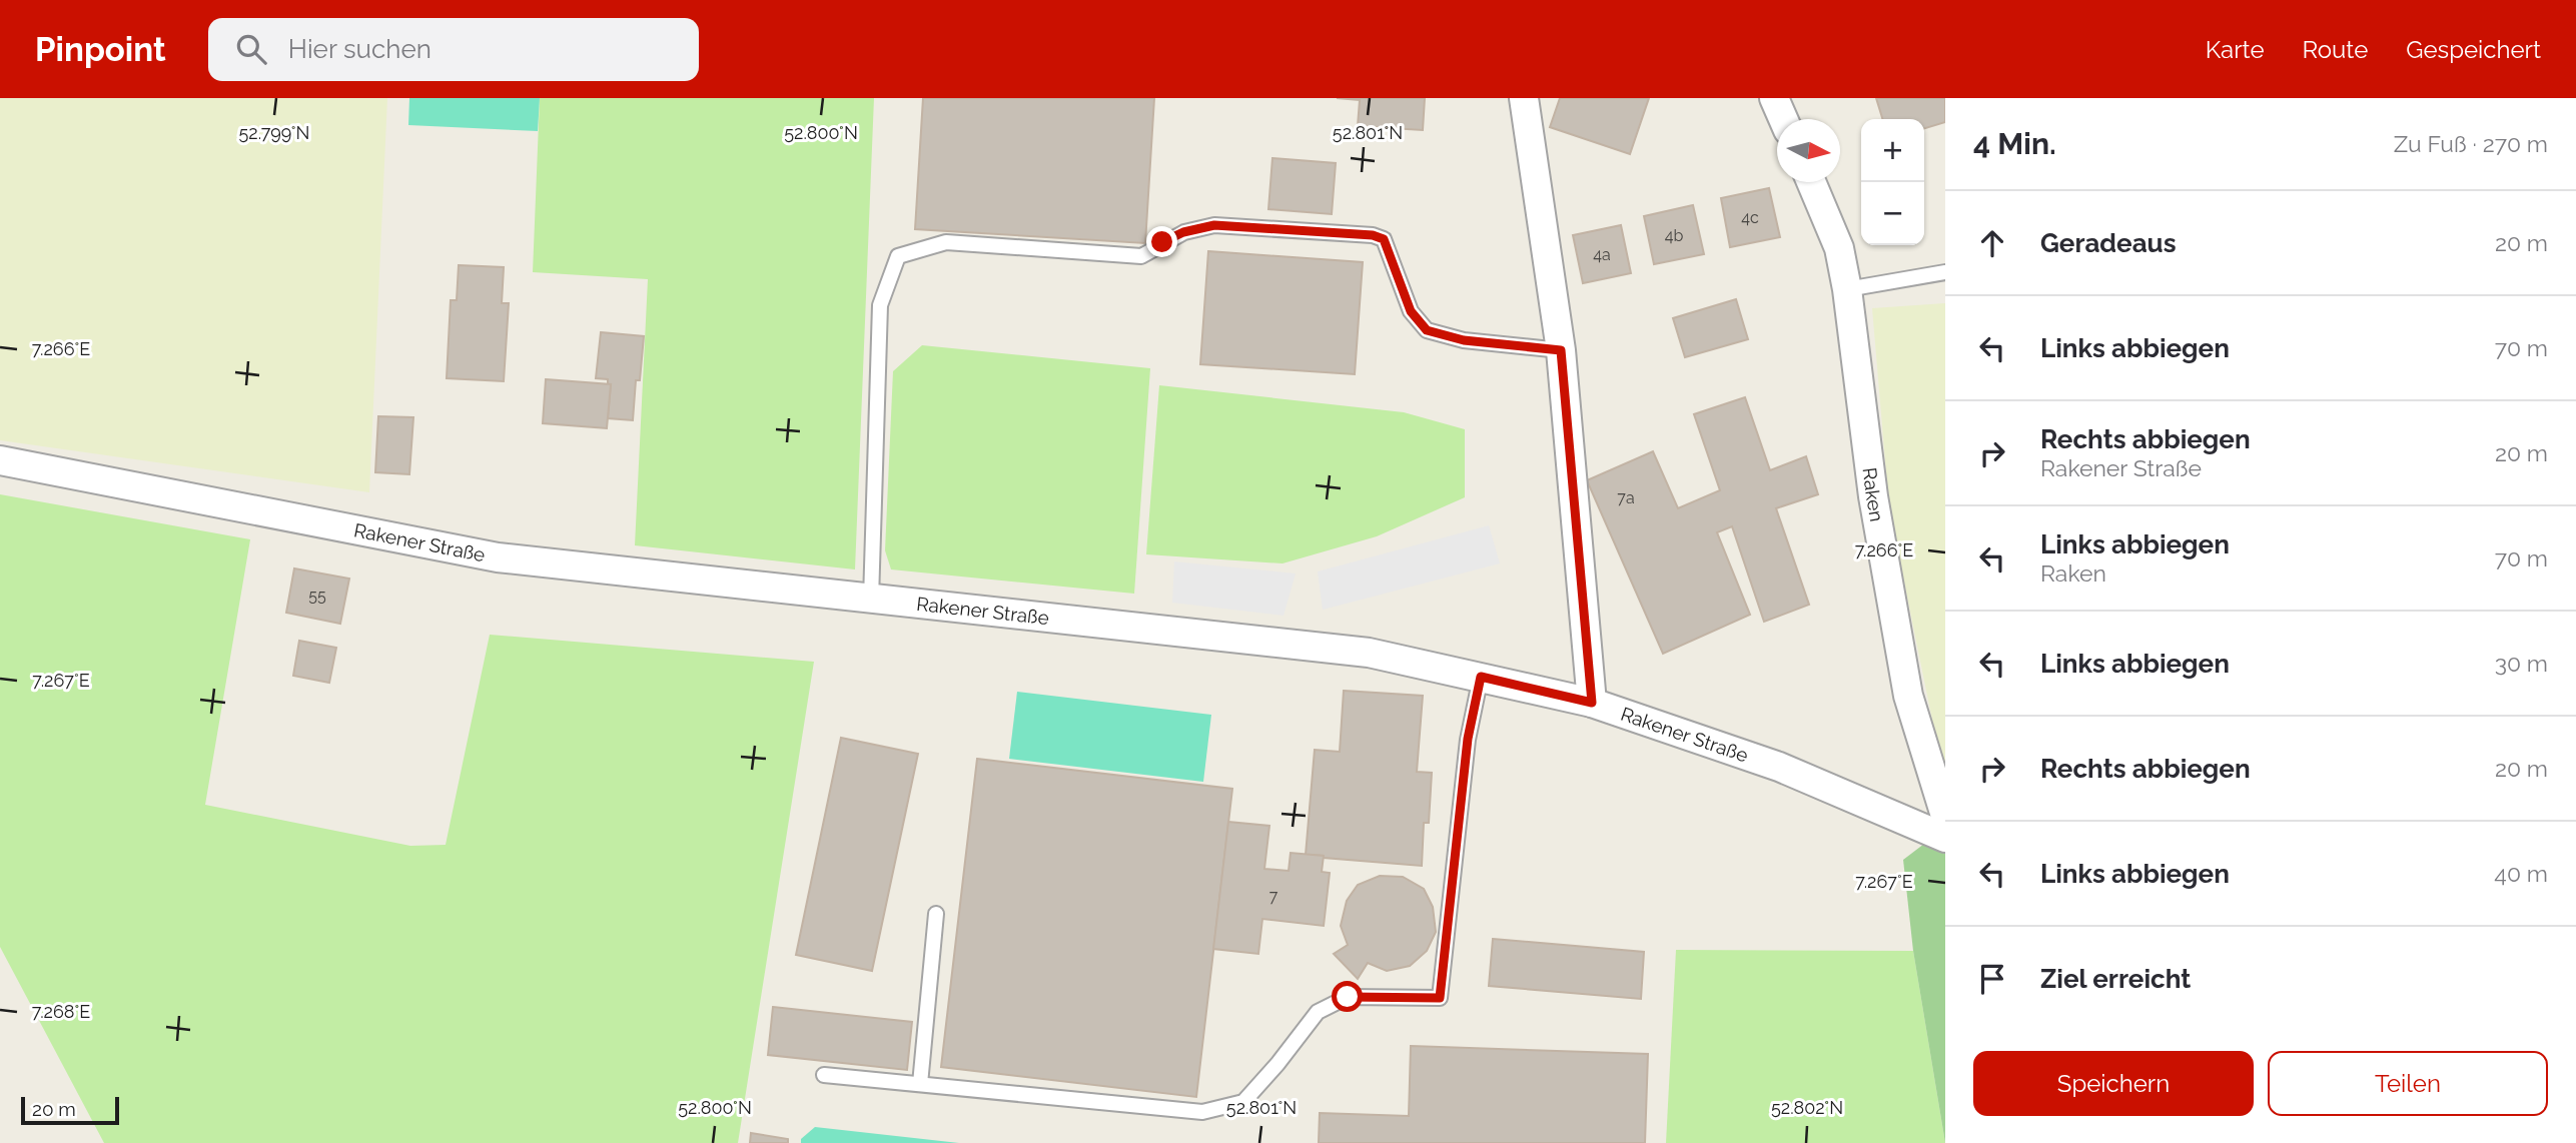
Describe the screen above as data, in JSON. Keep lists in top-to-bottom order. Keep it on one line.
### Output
{"streets":{"street":["Raken","Rakener Straße"]},"house_numbers":["4c","4b","4a","7a","55","7"],"scale_bar":"20 m","north":"right","page":{"header":"Pinpoint","search":"Hier suchen","nav":["Karte","Route","Gespeichert"],"heading":["4 Min.","Zu Fuß · 270 m"],"map_buttons":["+","−"],"list":[["Geradeaus","20 m"],["Links abbiegen","70 m"],["Rechts abbiegen","Rakener Straße","20 m"],["Links abbiegen","Raken","70 m"],["Links abbiegen","30 m"],["Rechts abbiegen","20 m"],["Links abbiegen","40 m"],"Ziel erreicht"],"buttons":["Speichern","Teilen"],"scale":"20 m"},"coordinates":["52.799°N","52.800°N","52.801°N","7.266°E","7.267°E","7.268°E","52.802°N"]}
